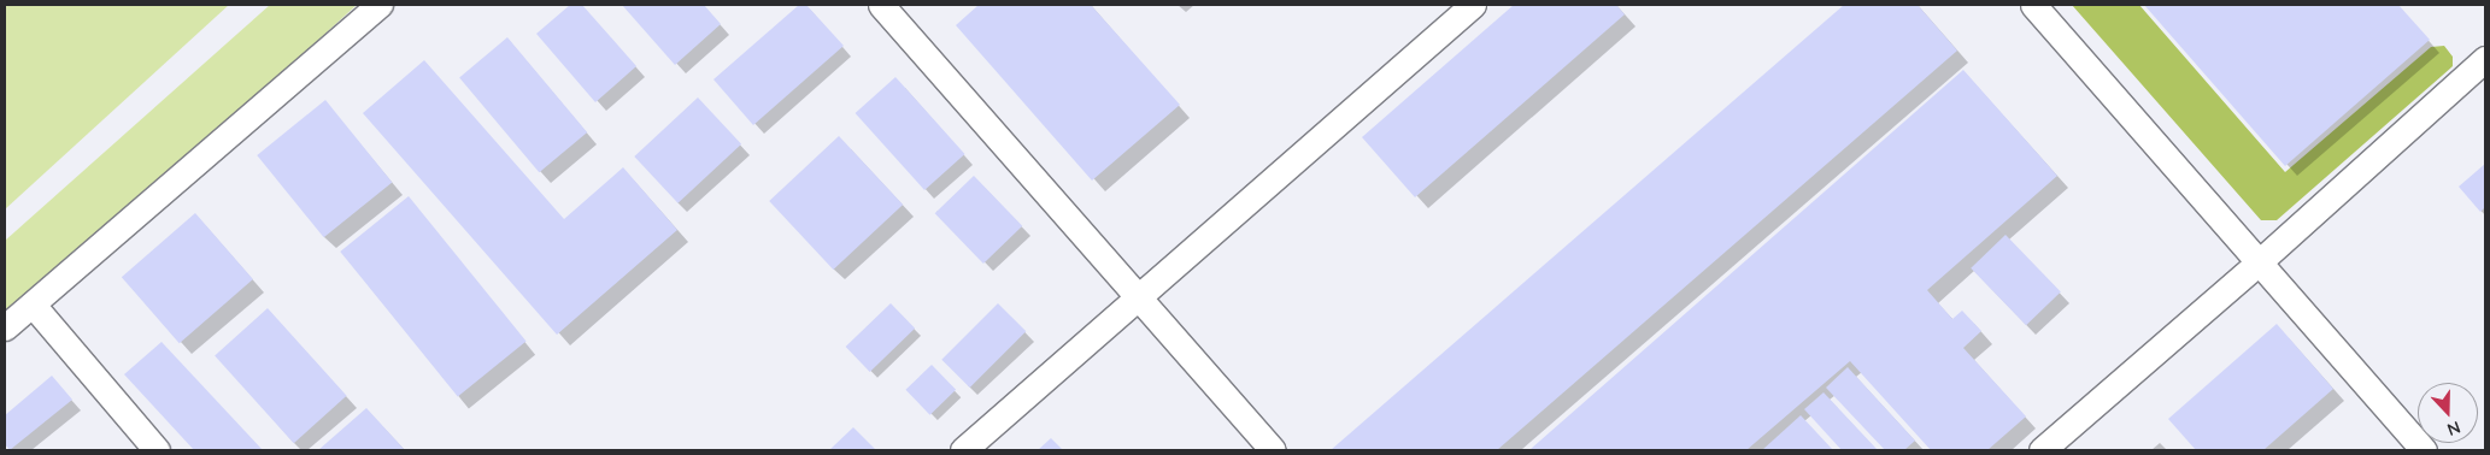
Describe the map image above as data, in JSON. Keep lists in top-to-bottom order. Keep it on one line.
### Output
{"north":"bottom"}
